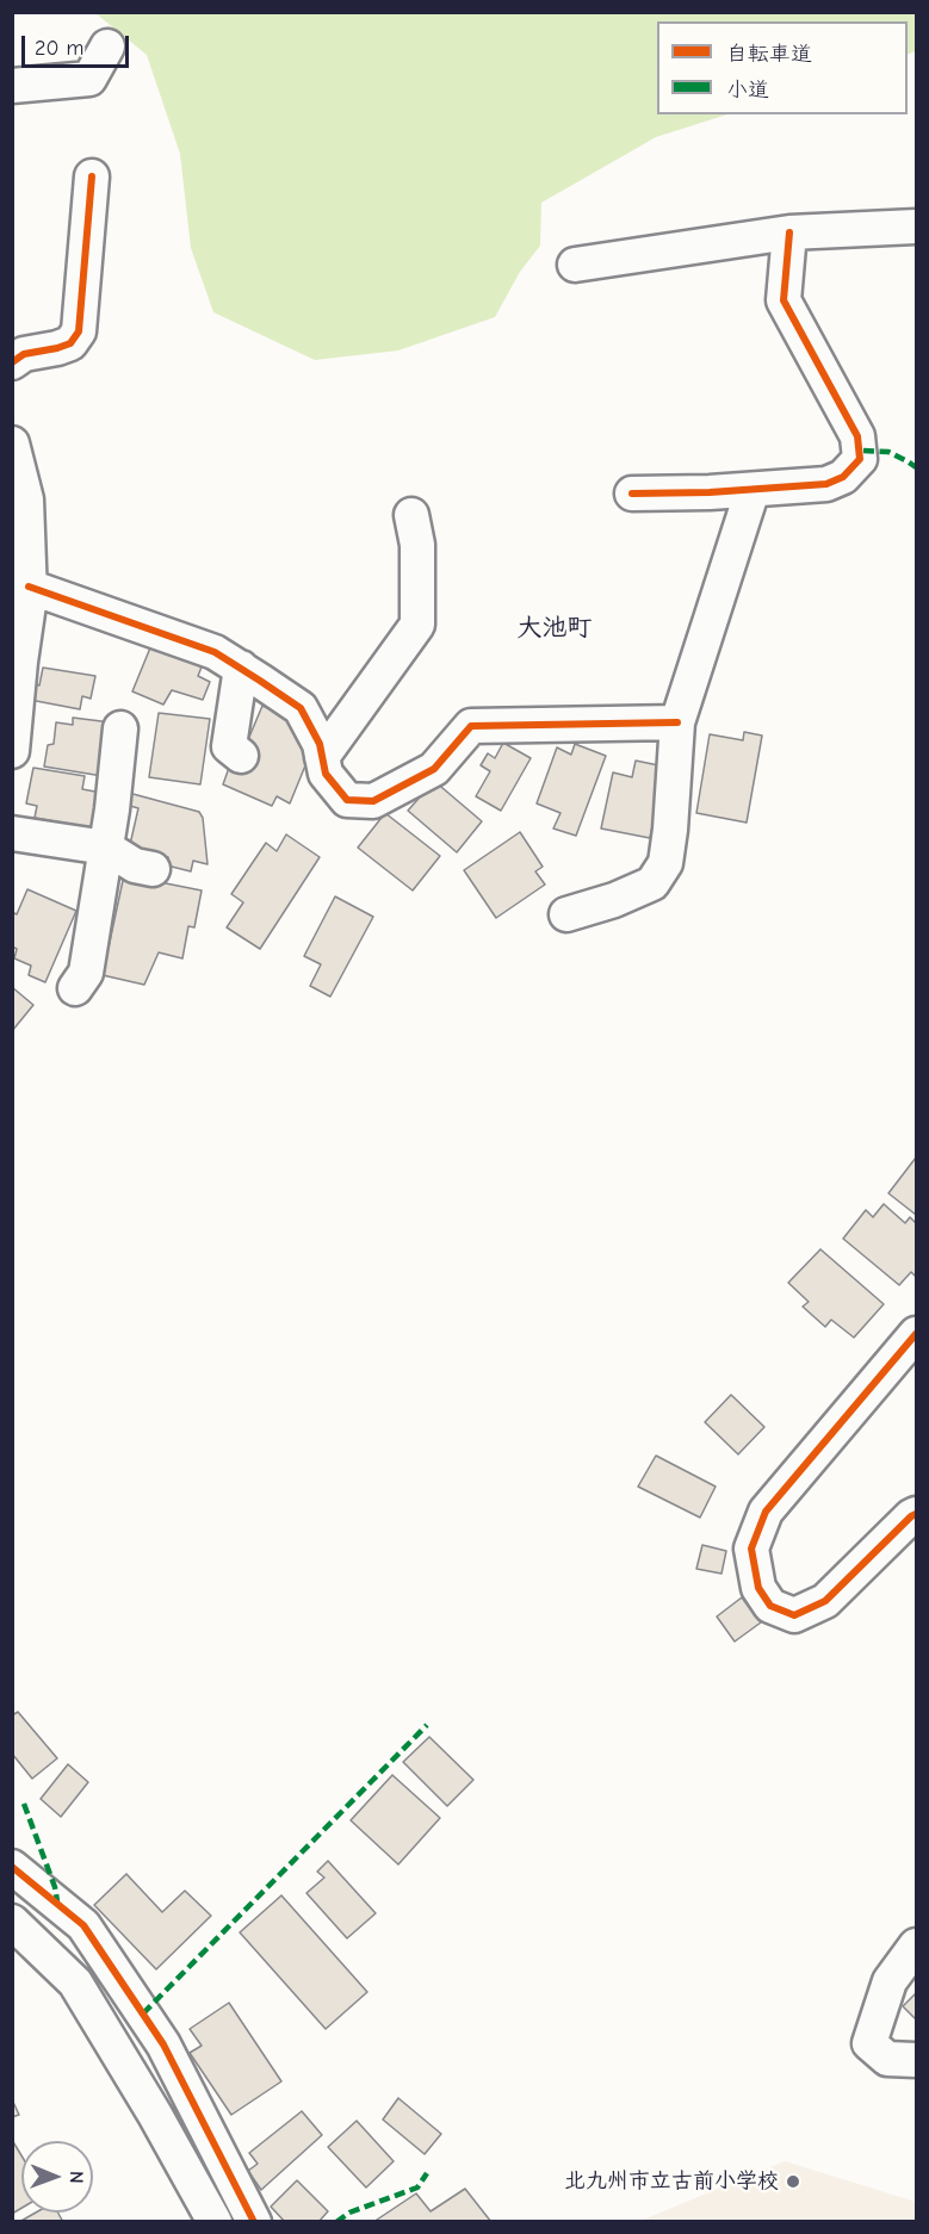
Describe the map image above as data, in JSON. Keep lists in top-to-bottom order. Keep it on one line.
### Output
{"districts":["大池町"],"places":["北九州市立古前小学校"],"legend":["自転車道","小道"],"scale_bar":"20 m","north":"right"}
